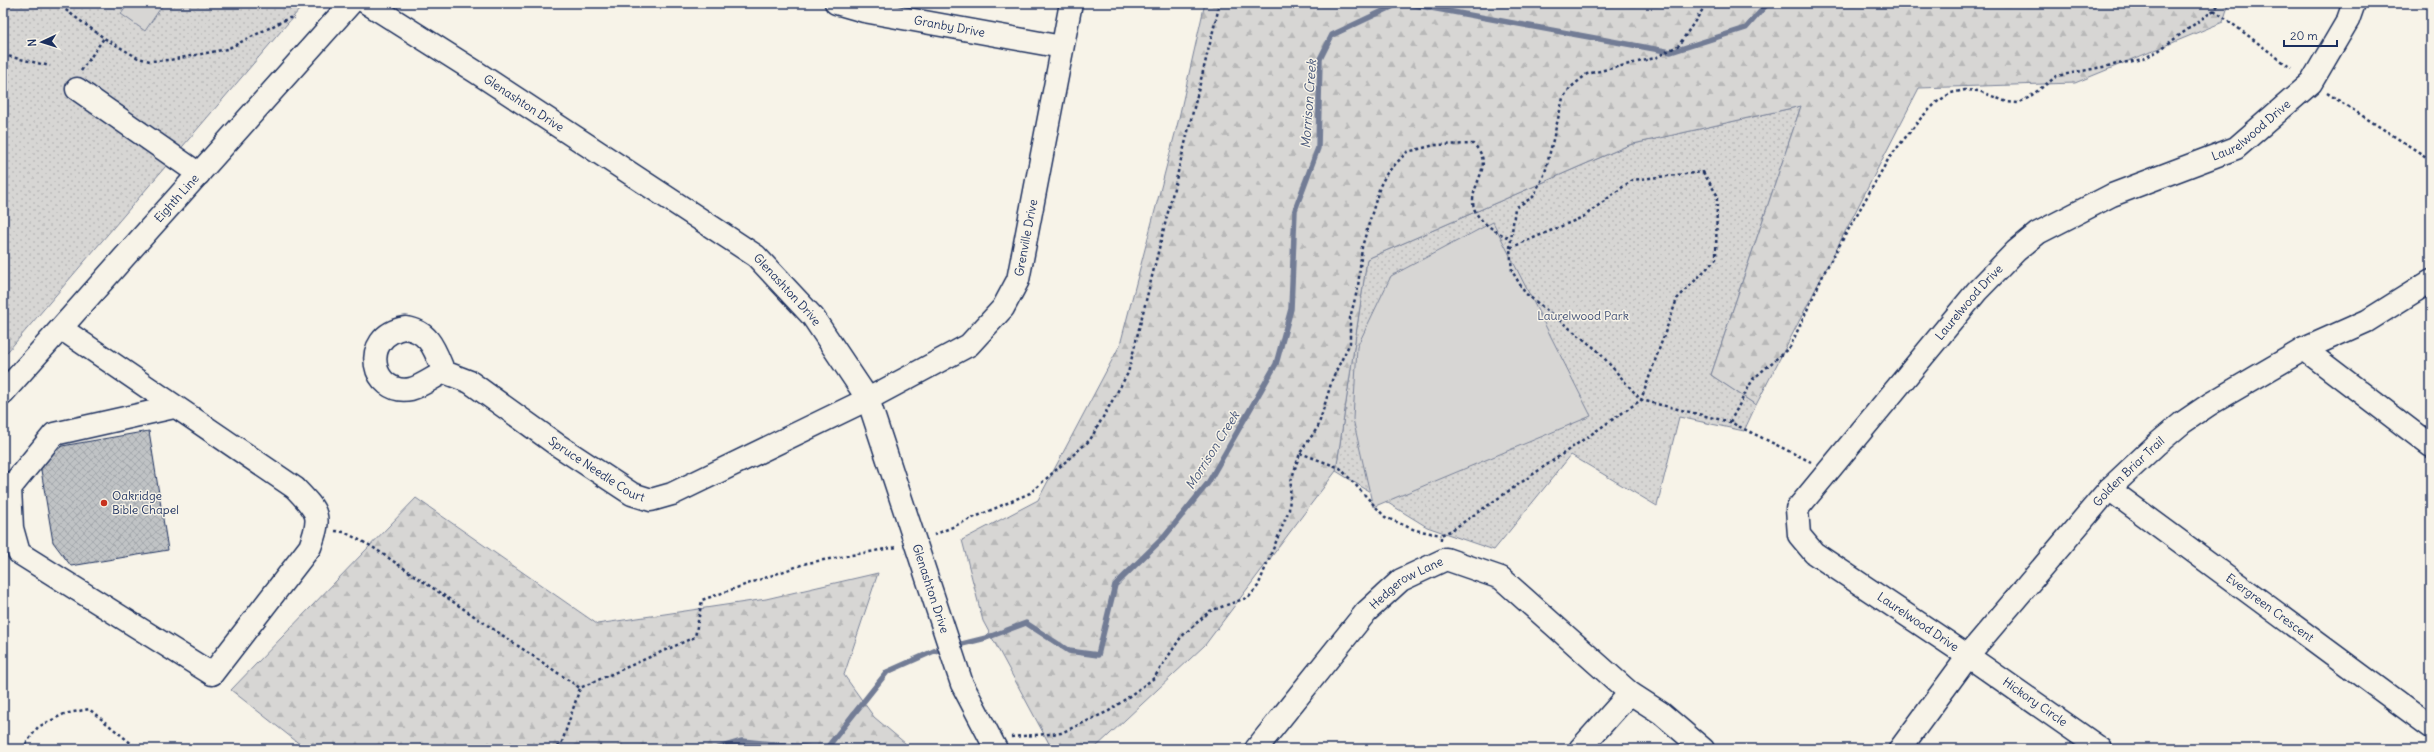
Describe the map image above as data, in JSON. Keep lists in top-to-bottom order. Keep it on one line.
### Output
{"streets":{"street":["Granby Drive","Glenashton Drive","Laurelwood Drive","Eighth Line","Grenville Drive","Spruce Needle Court","Golden Briar Trail","Hedgerow Lane","Evergreen Crescent","Hickory Circle"]},"crossings":[["Granby Drive","Grenville Drive"],["Glenashton Drive","Grenville Drive"],["Glenashton Drive","Spruce Needle Court"],["Laurelwood Drive","Golden Briar Trail"],["Laurelwood Drive","Hickory Circle"],["Grenville Drive","Spruce Needle Court"],["Golden Briar Trail","Evergreen Crescent"],["Golden Briar Trail","Hickory Circle"]],"water":["Morrison Creek"],"parks":["Laurelwood Park"],"places":["Oakridge Bible Chapel"],"scale_bar":"20 m","north":"left"}
